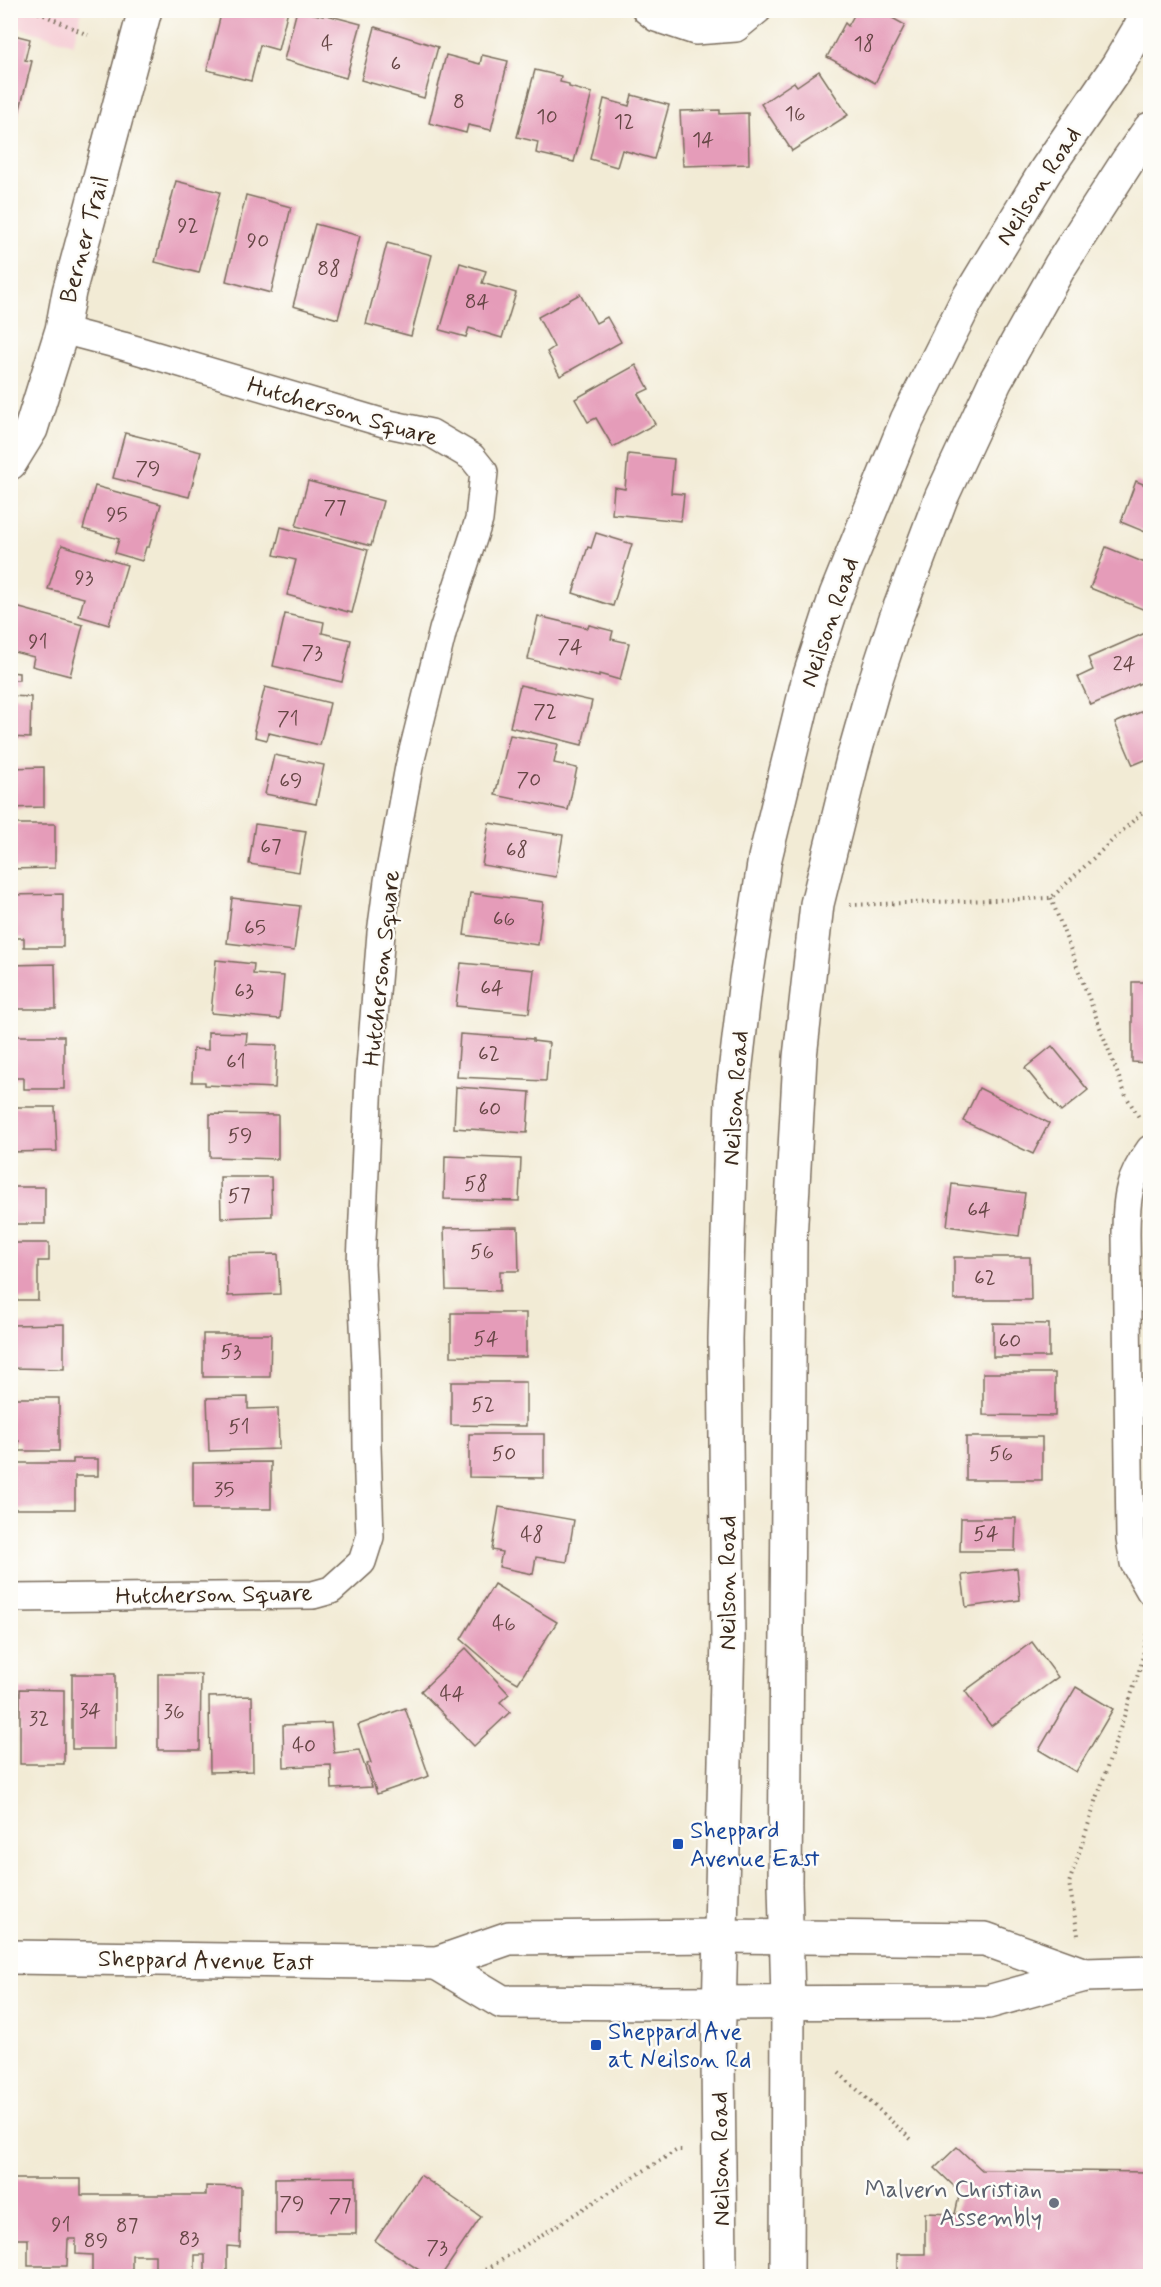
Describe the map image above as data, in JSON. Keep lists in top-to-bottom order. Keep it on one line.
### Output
{"streets":{"main road":["Neilson Road","Berner Trail","Sheppard Avenue East"],"street":["Hutcherson Square"]},"crossings":[["Neilson Road","Sheppard Avenue East"],["Berner Trail","Hutcherson Square"]],"places":{"transit":["Sheppard Avenue East","Sheppard Ave at Neilson Rd"],"other":["Malvern Christian Assembly"]},"house_numbers":["4","18","6","8","16","10","12","14","92","90","88","84","79","77","95","93","91","74","73","24","72","71","70","69","67","68","66","65","64","63","62","61","60","59","58","57","64","56","62","54","60","53","52","51","50","56","35","54","48","46","44","34","36","32","40","79","77","91","87","83","89","73"]}
